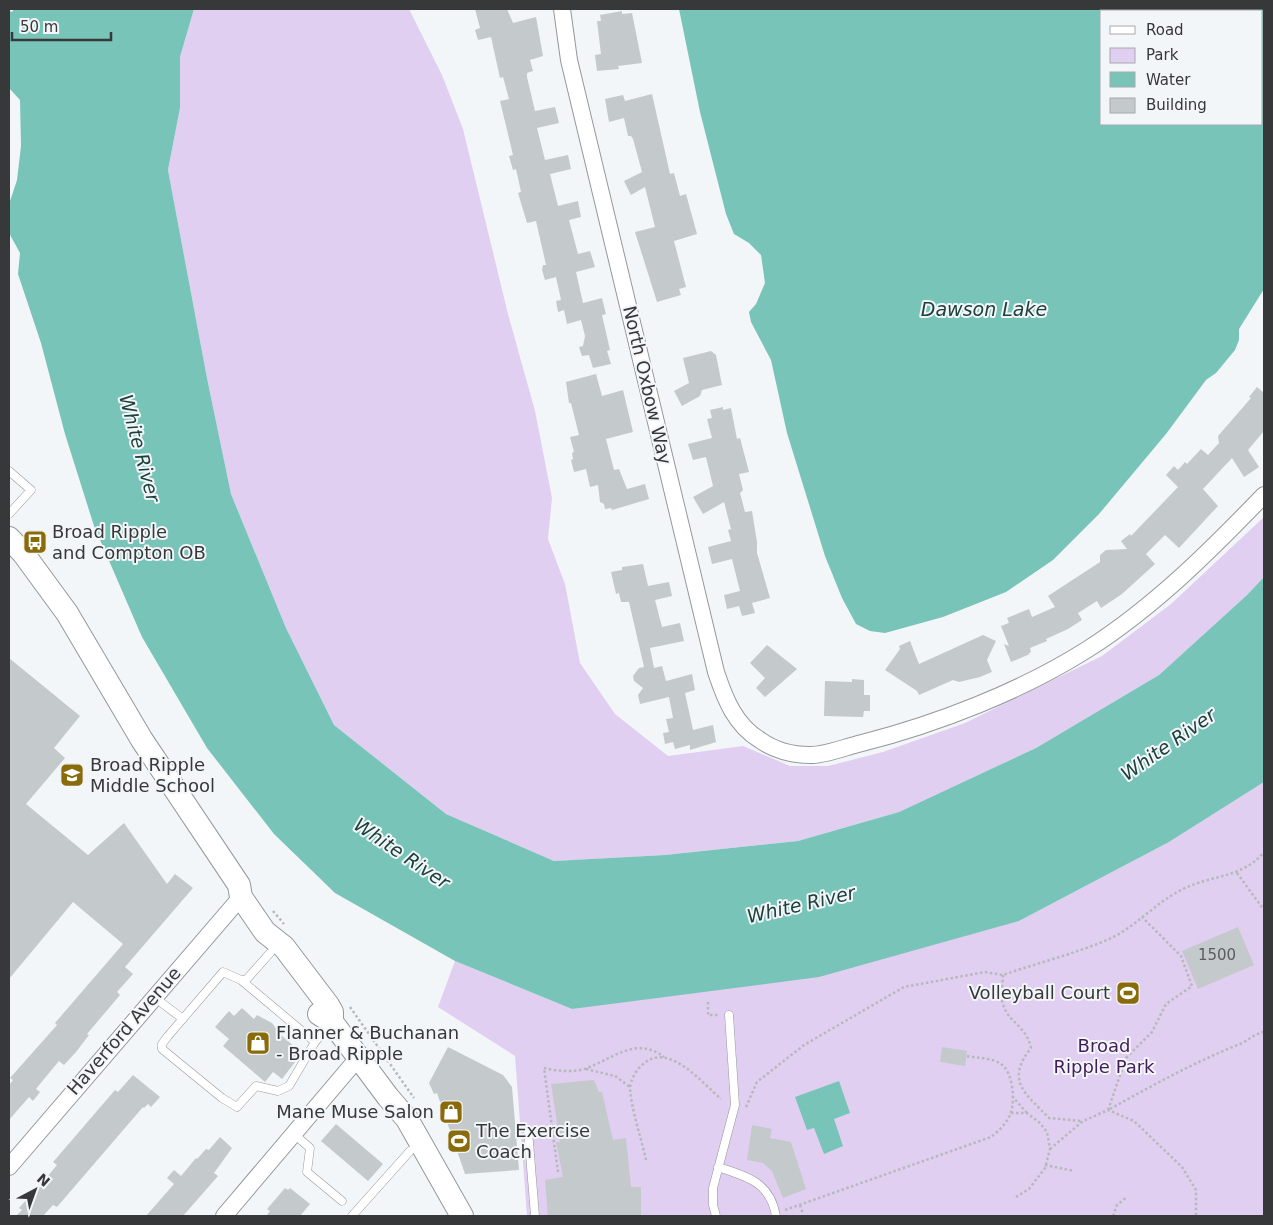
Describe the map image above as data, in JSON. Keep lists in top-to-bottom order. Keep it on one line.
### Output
{"streets":{"street":["North Oxbow Way","Haverford Avenue"]},"water":["Dawson Lake","White River"],"parks":["Broad Ripple Park"],"places":{"bus stop":["Broad Ripple and Compton OB"],"school or university":["Broad Ripple Middle School"],"sports":["Volleyball Court","The Exercise Coach"],"shop":["Flanner & Buchanan - Broad Ripple","Mane Muse Salon"]},"house_numbers":["1500"],"legend":["Road","Park","Water","Building"],"scale_bar":"50 m","north":"top right"}
